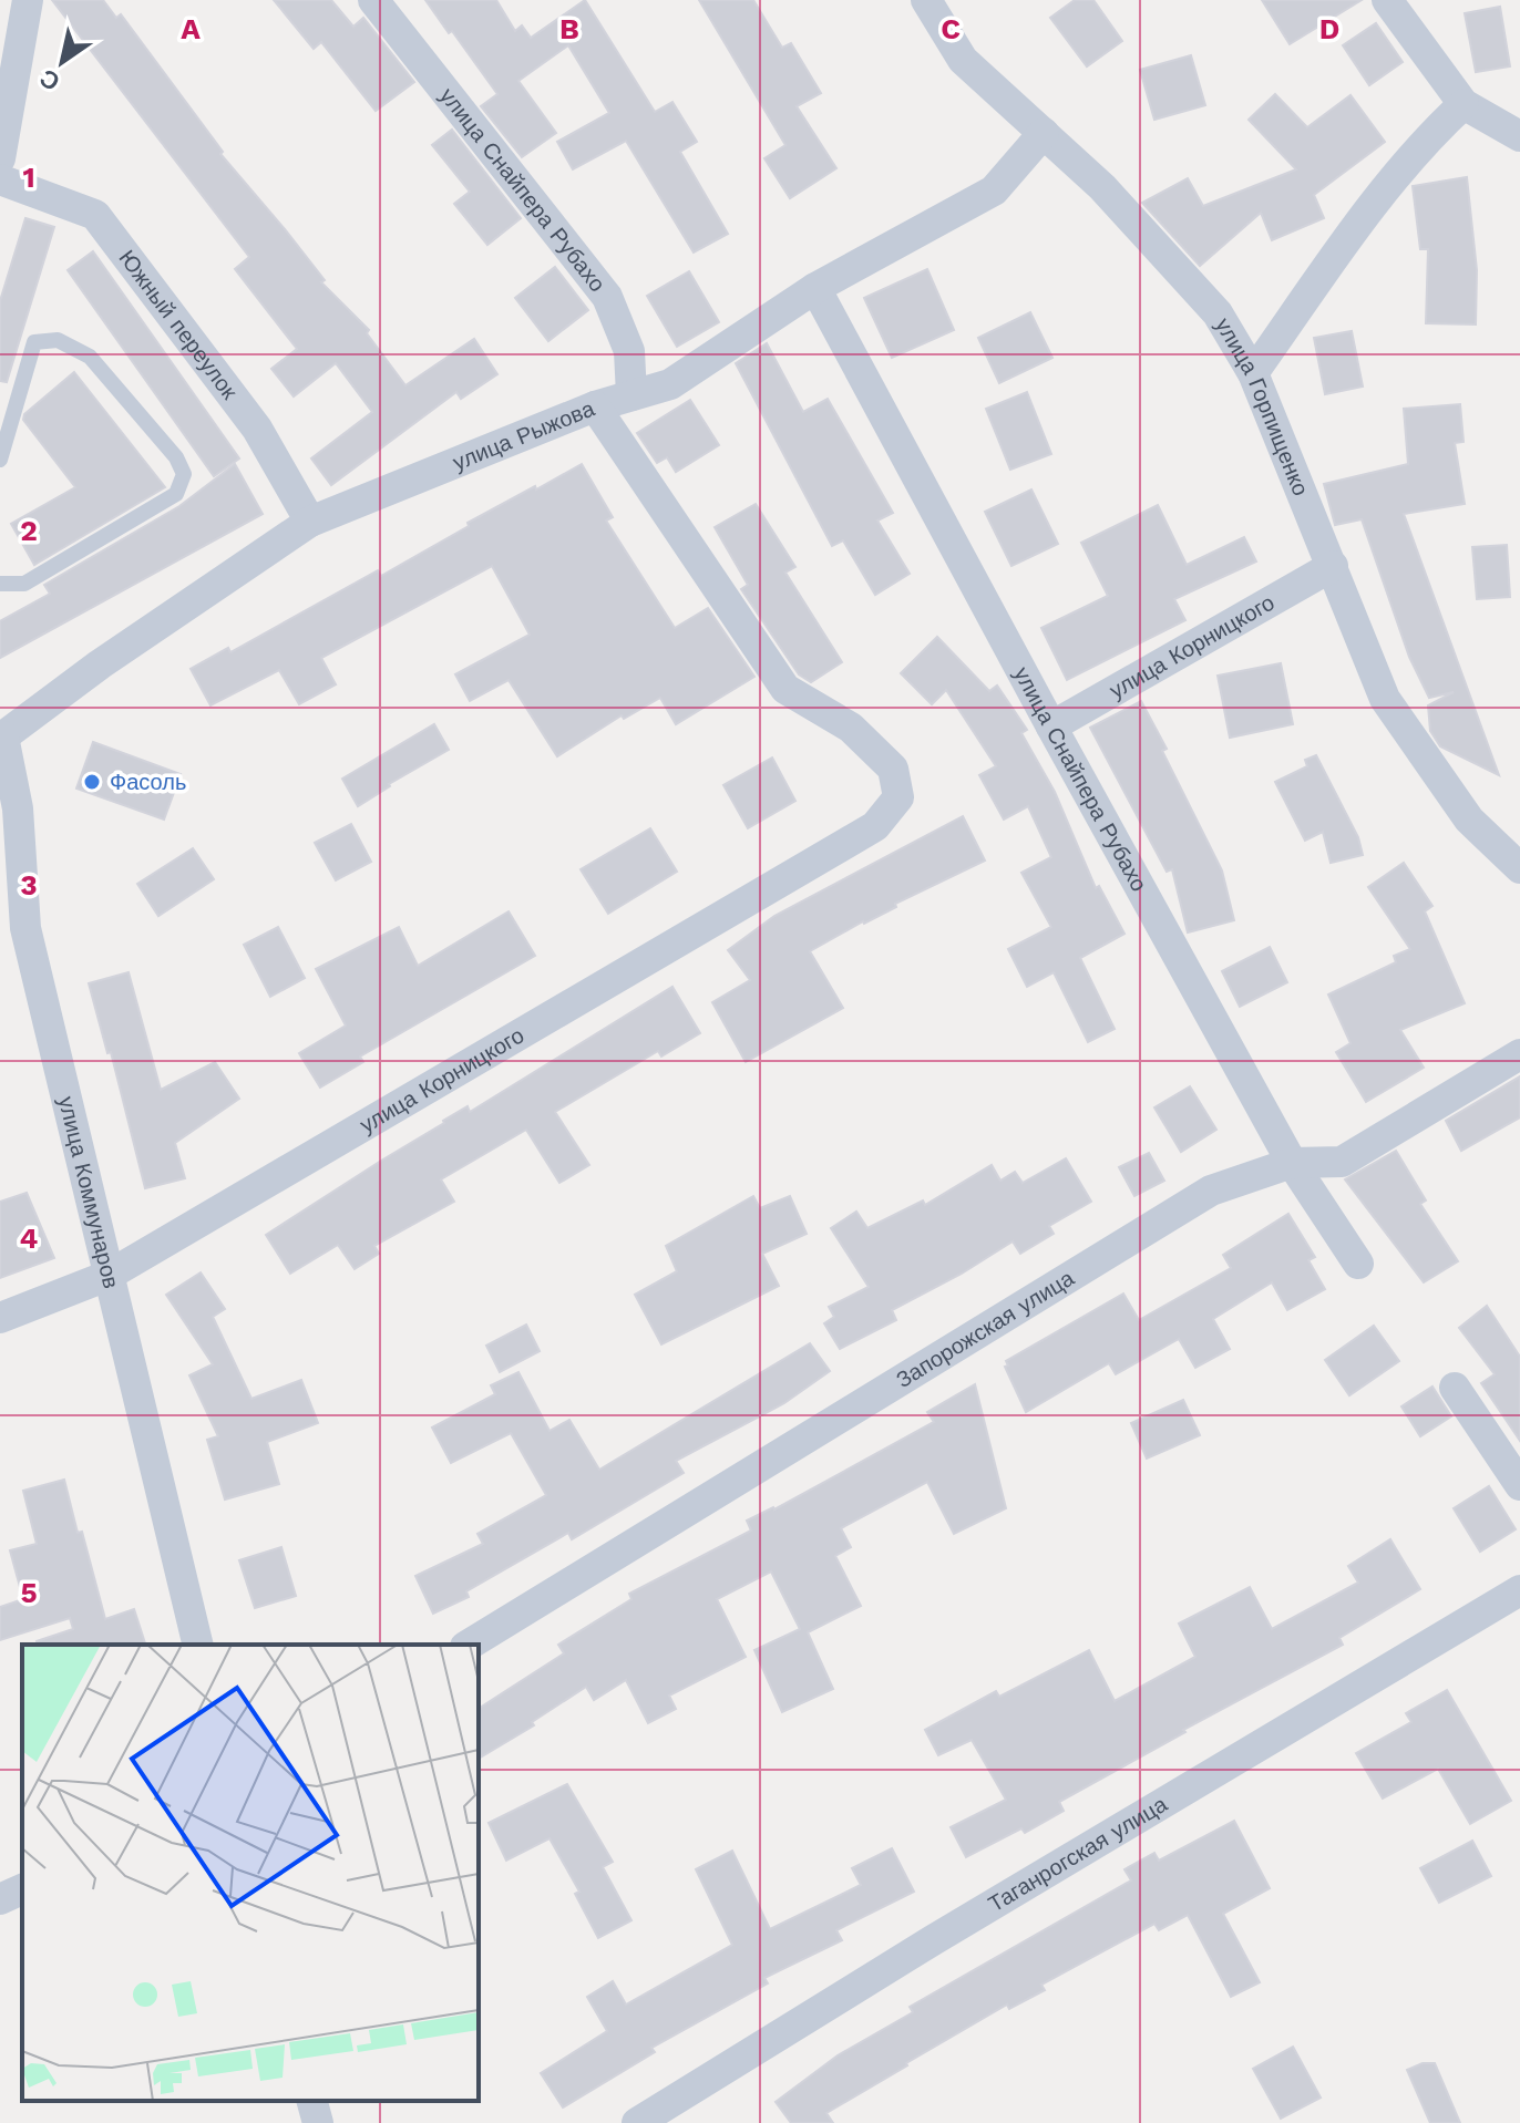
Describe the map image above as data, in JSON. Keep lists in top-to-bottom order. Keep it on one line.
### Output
{"streets":{"street":["улица Снайпера Рубахо","Южный переулок","улица Горпищенко","улица Рыжова","улица Корницкого","улица Коммунаров","Запорожская улица","Таганрогская улица"]},"crossings":[["улица Снайпера Рубахо","улица Рыжова"],["улица Снайпера Рубахо","улица Корницкого"],["улица Снайпера Рубахо","Запорожская улица"],["Южный переулок","улица Рыжова"],["улица Горпищенко","улица Рыжова"],["улица Горпищенко","улица Корницкого"],["улица Рыжова","улица Корницкого"],["улица Рыжова","улица Коммунаров"],["улица Корницкого","улица Коммунаров"]],"places":["Фасоль"],"north":"bottom left","grid":{"columns":["A","B","C","D"],"rows":["1","2","3","4","5"]}}
